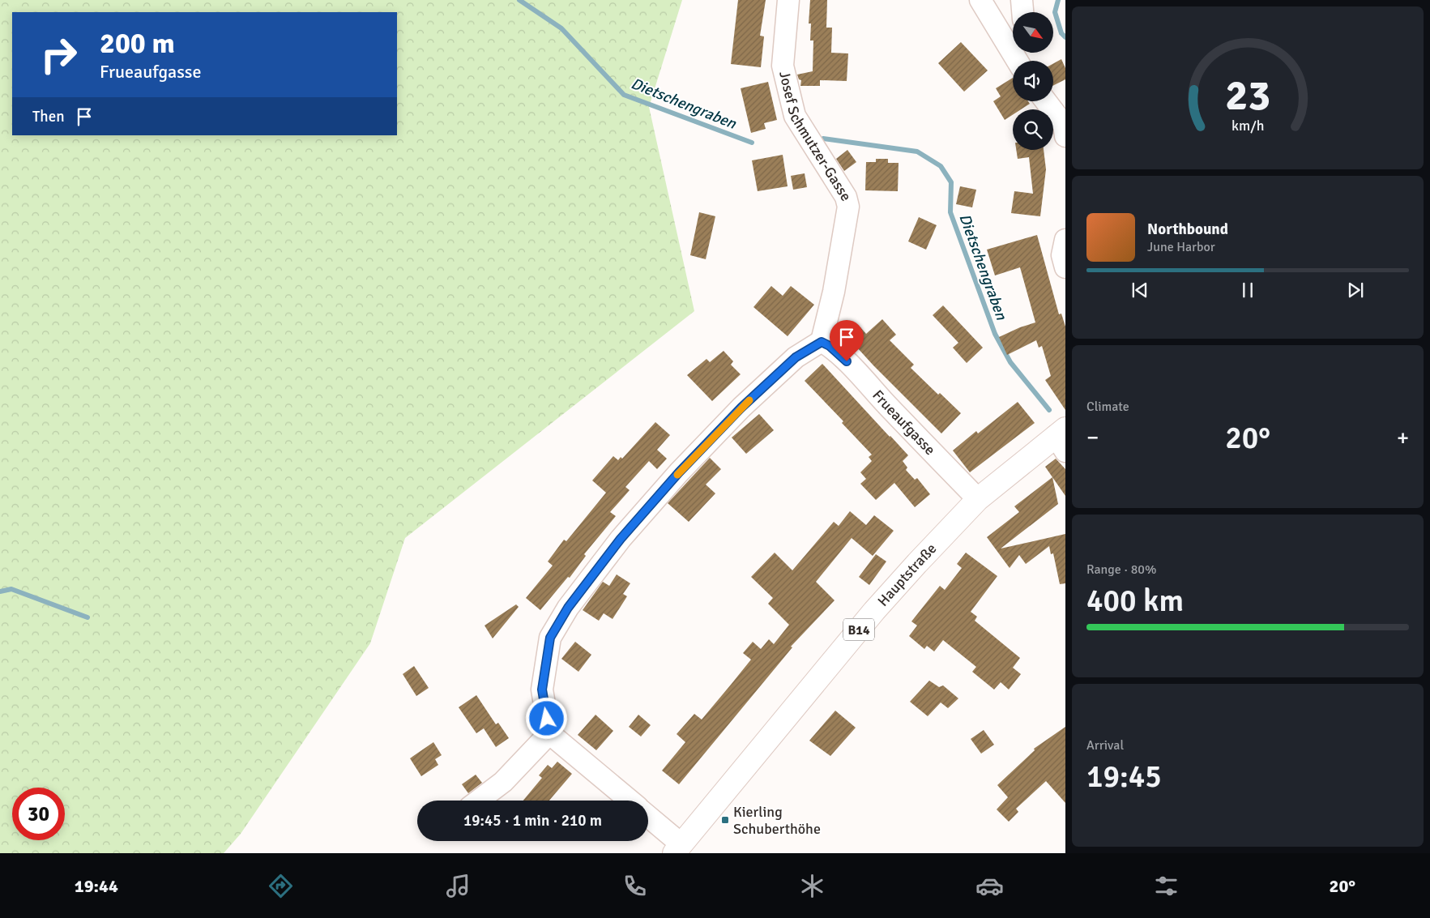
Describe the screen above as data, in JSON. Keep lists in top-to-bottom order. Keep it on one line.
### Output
{"streets":{"main road":["Hauptstraße","B14"],"street":["Josef Schmutzer-Gasse","Frueaufgasse"]},"crossings":[["Josef Schmutzer-Gasse","Frueaufgasse"],["Frueaufgasse","Hauptstraße"]],"water":["Dietschengraben"],"places":{"transit":["Kierling Schuberthöhe"]},"north":"bottom right","page":{"turn":["200 m","Frueaufgasse"],"then":"Then","song":["Northbound","June Harbor"],"tile":["Climate",["Range · 80%","400 km"],["Arrival","19:45"]],"heat":["−","20°","+"],"limit":"30","trip":"19:45 · 1 min · 210 m","tabs":["19:44","20°"],"gauge":["23","km/h"]}}
